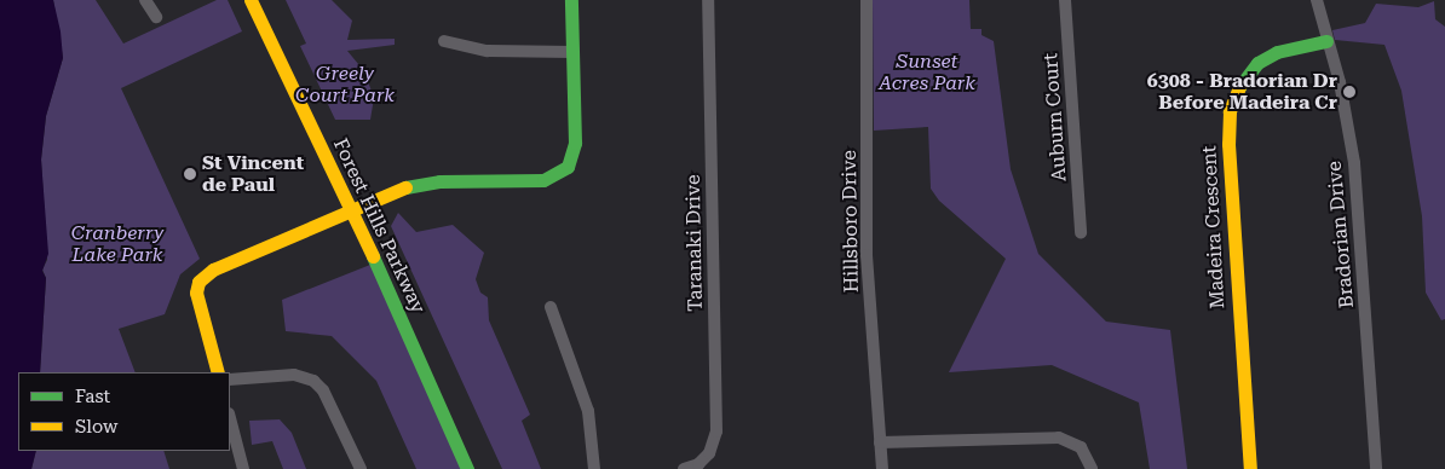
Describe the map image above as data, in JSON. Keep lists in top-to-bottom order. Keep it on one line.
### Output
{"streets":{"street":["Auburn Court","Hillsboro Drive","Forest Hills Parkway","Madeira Crescent","Bradorian Drive","Taranaki Drive"]},"crossings":[["Madeira Crescent","Bradorian Drive"]],"parks":["Sunset Acres Park","Greely Court Park","Cranberry Lake Park"],"places":["6308 - Bradorian Dr Before Madeira Cr","St Vincent de Paul"],"legend":["Fast","Slow"]}
